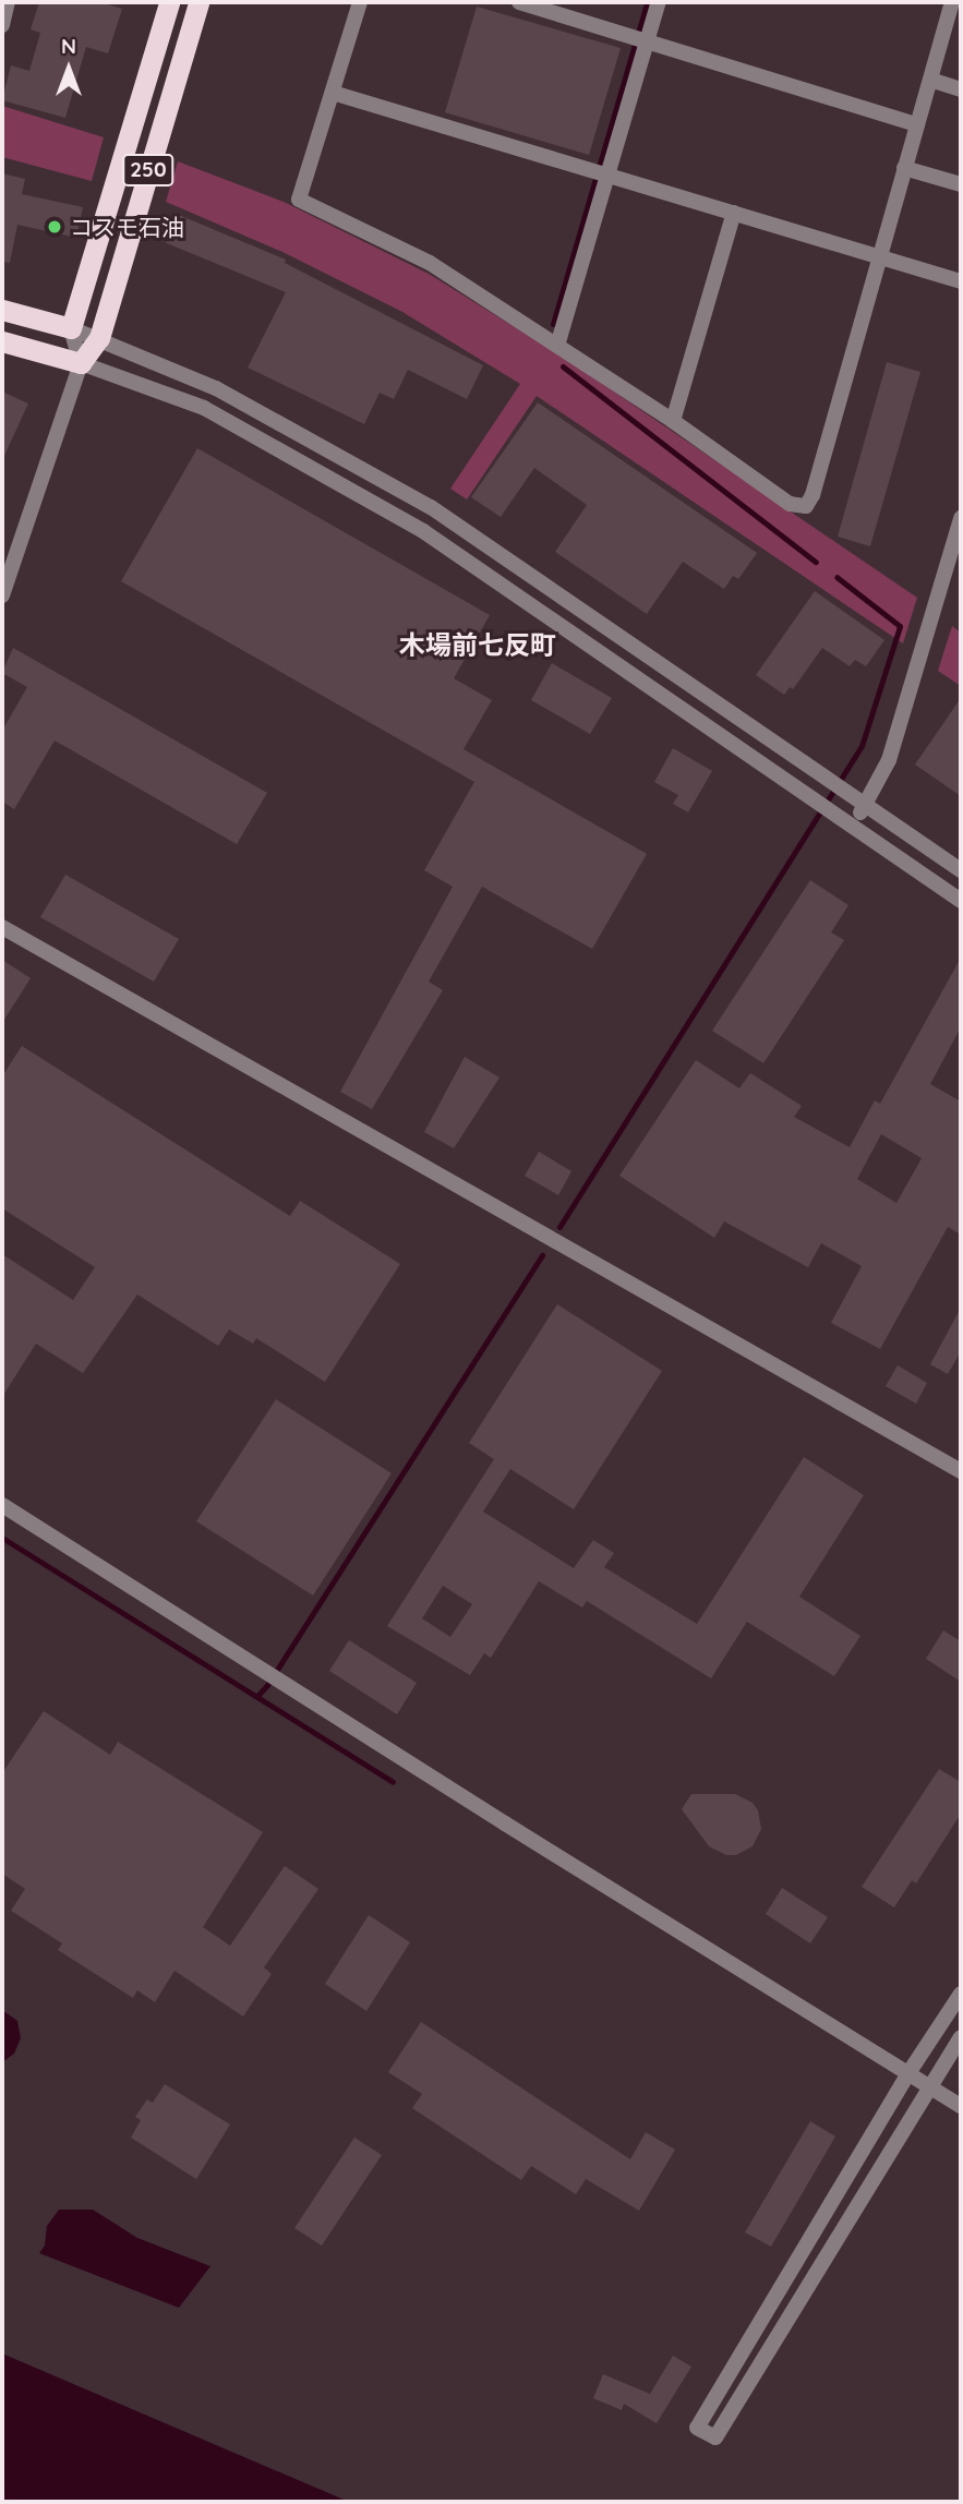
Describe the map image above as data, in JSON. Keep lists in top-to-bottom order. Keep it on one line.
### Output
{"streets":{"highway":["250"]},"districts":["木場前七反町"],"places":["コスモ石油"],"north":"top"}
